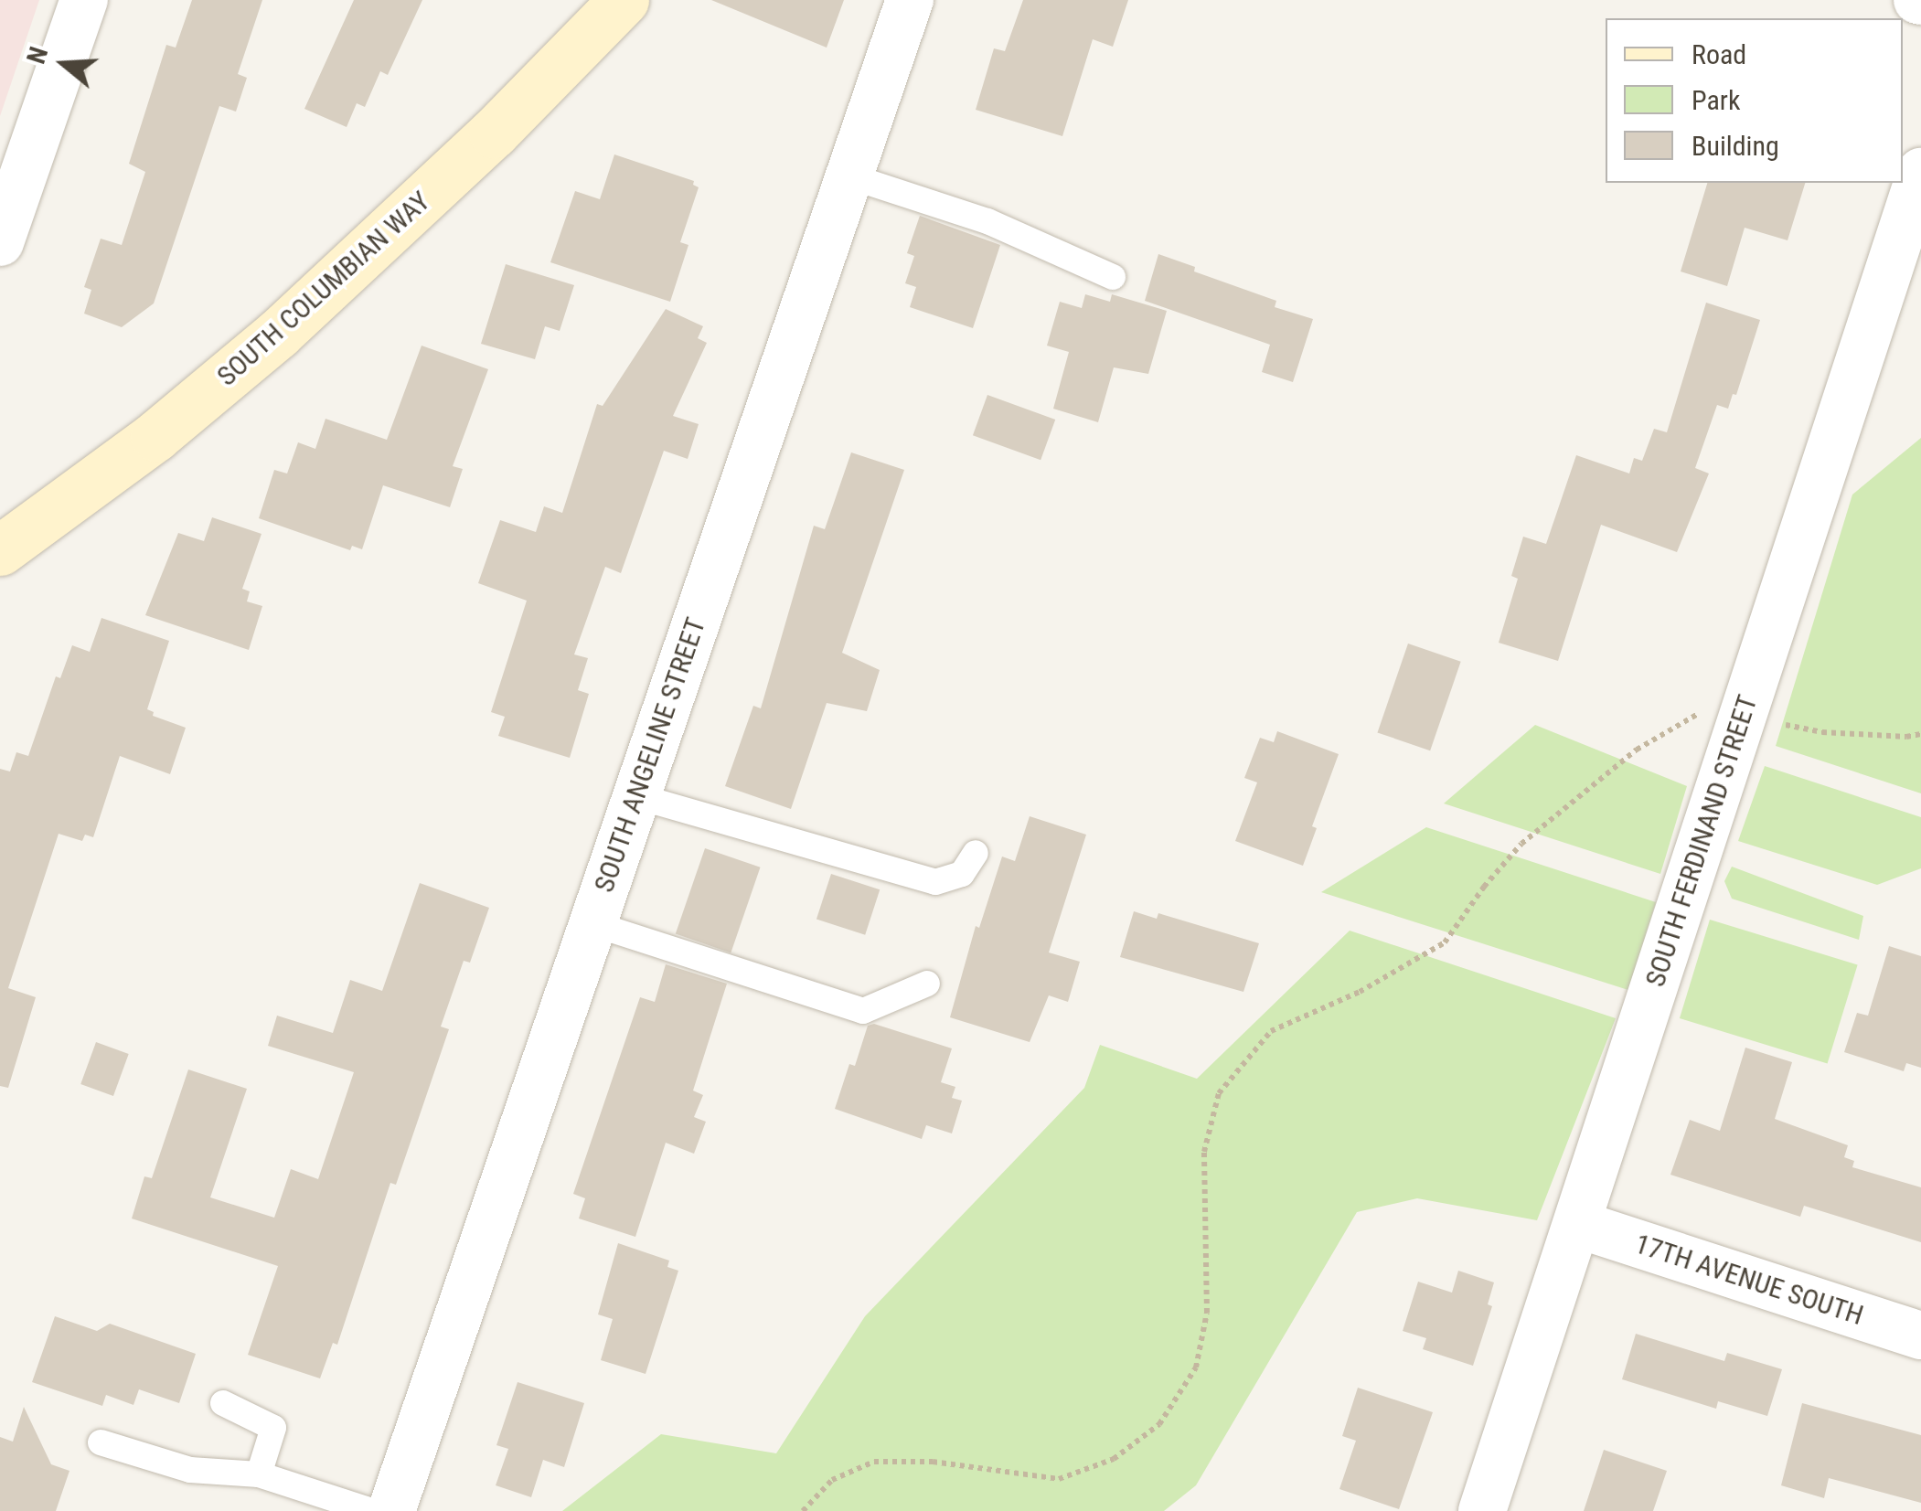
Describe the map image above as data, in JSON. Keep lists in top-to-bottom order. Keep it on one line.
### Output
{"streets":{"main road":["SOUTH COLUMBIAN WAY"],"street":["SOUTH ANGELINE STREET","SOUTH FERDINAND STREET","17TH AVENUE SOUTH"]},"crossings":[["SOUTH FERDINAND STREET","17TH AVENUE SOUTH"]],"legend":["Road","Park","Building"],"north":"left"}
